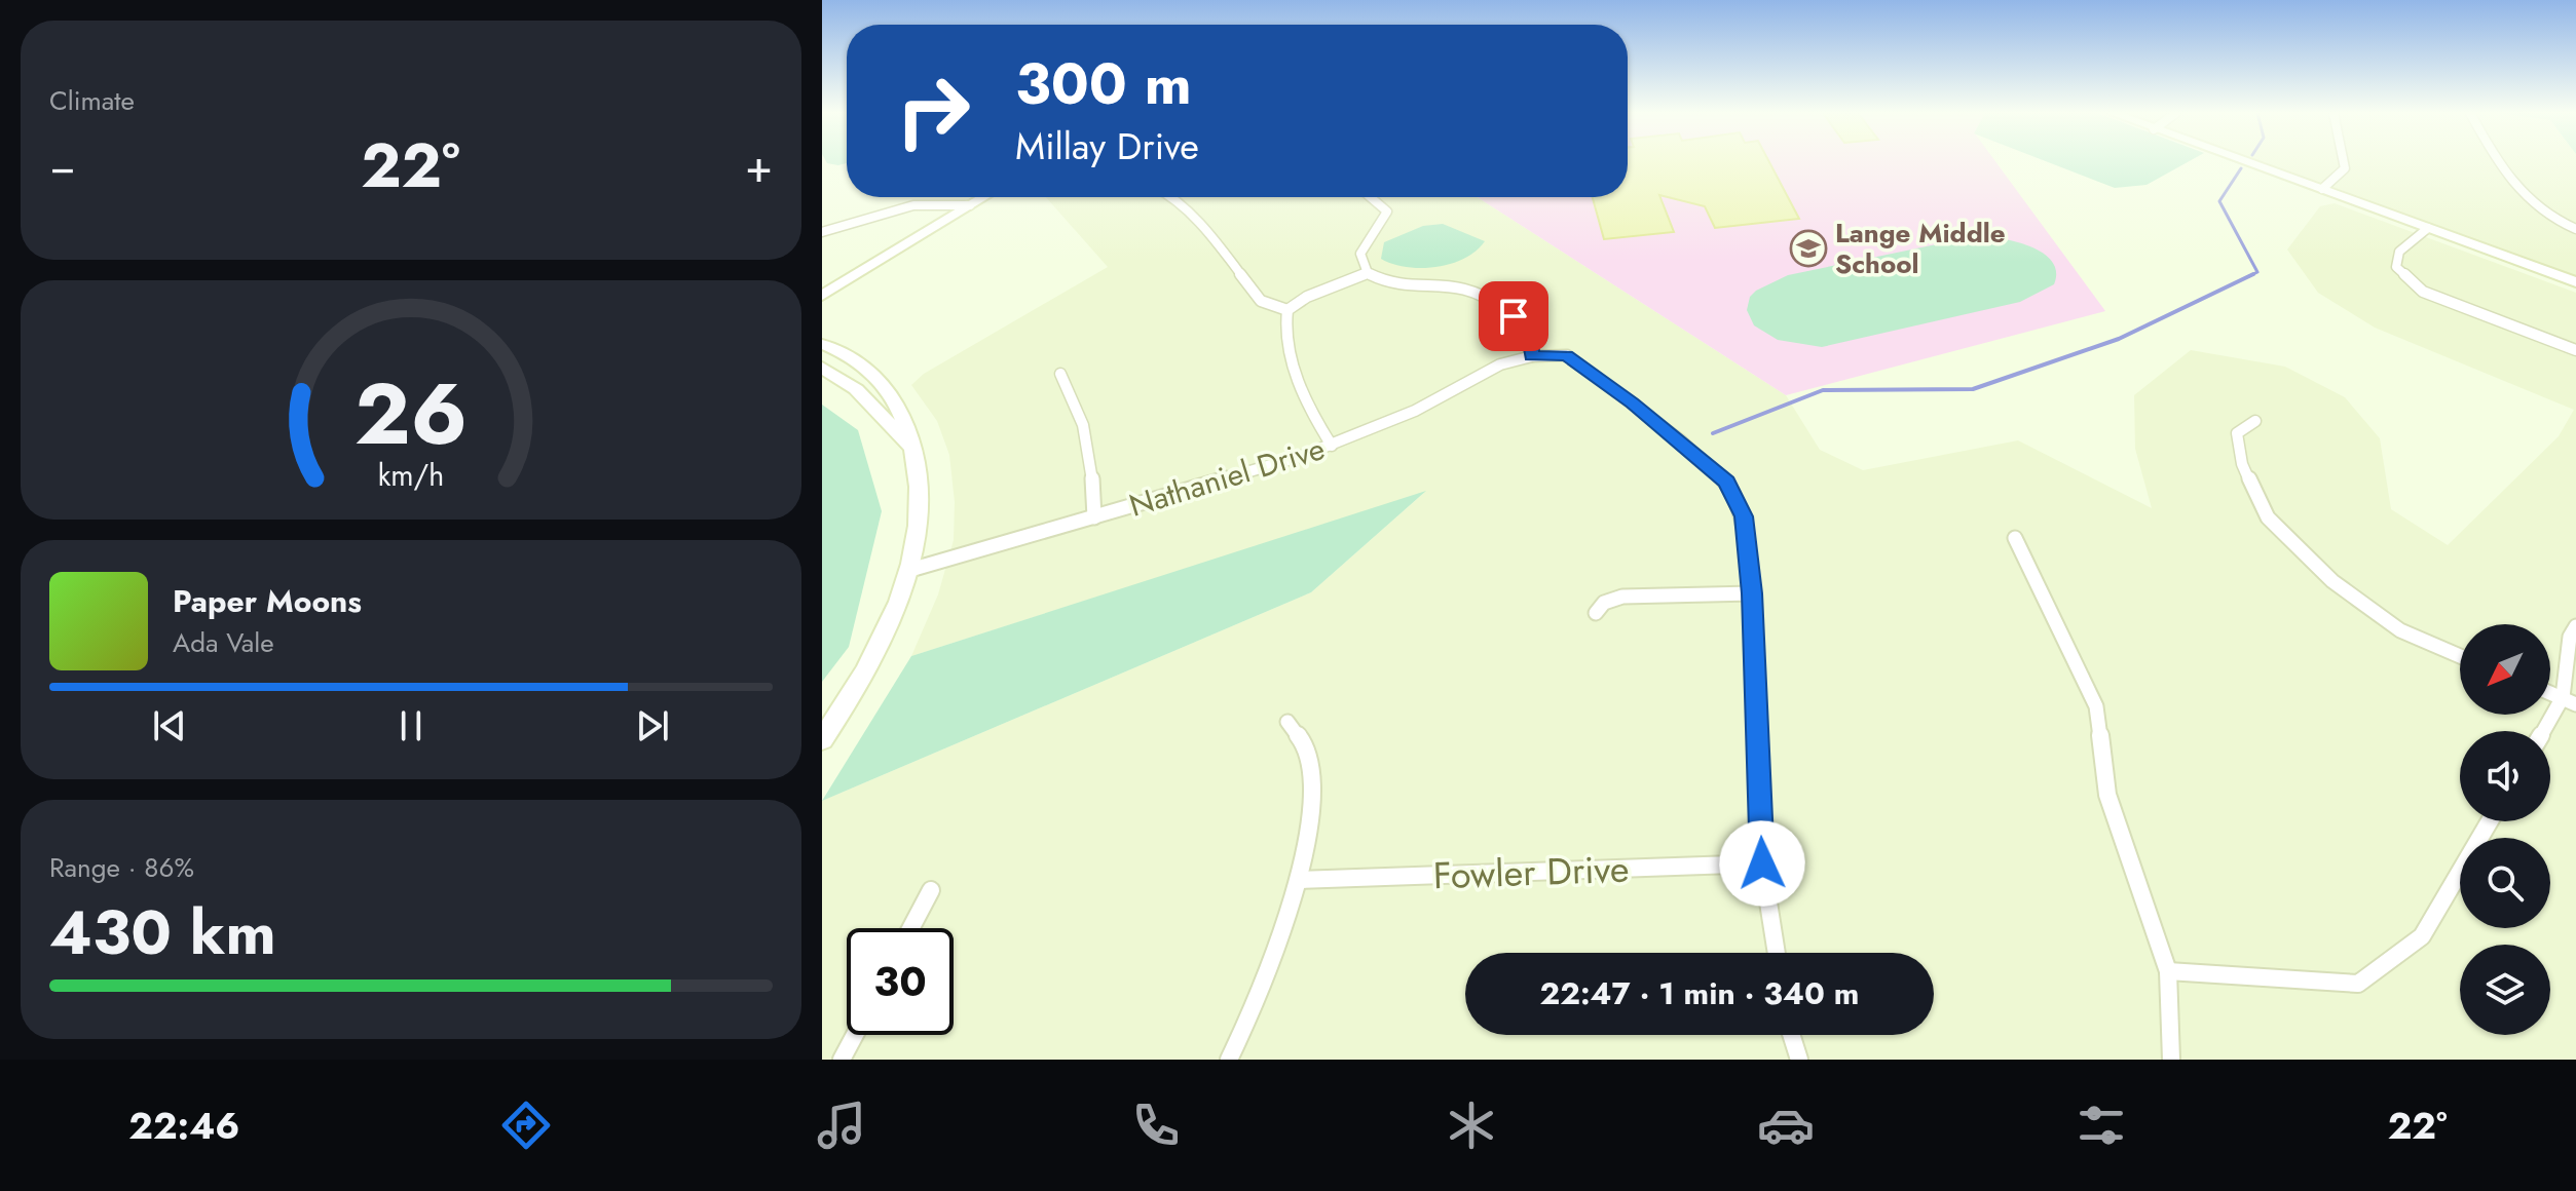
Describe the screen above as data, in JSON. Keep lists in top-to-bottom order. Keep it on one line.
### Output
{"streets":{"street":["Nathaniel Drive","Fowler Drive"]},"places":{"school or university":["Lange Middle School"]},"north":"bottom left","page":{"tile":["Climate",["Range · 86%","430 km"]],"turn":["300 m","Millay Drive"],"heat":["−","22°","+"],"song":["Paper Moons","Ada Vale"],"limit":"30","trip":"22:47 · 1 min · 340 m","tabs":["22:46","22°"],"gauge":["26","km/h"]}}
